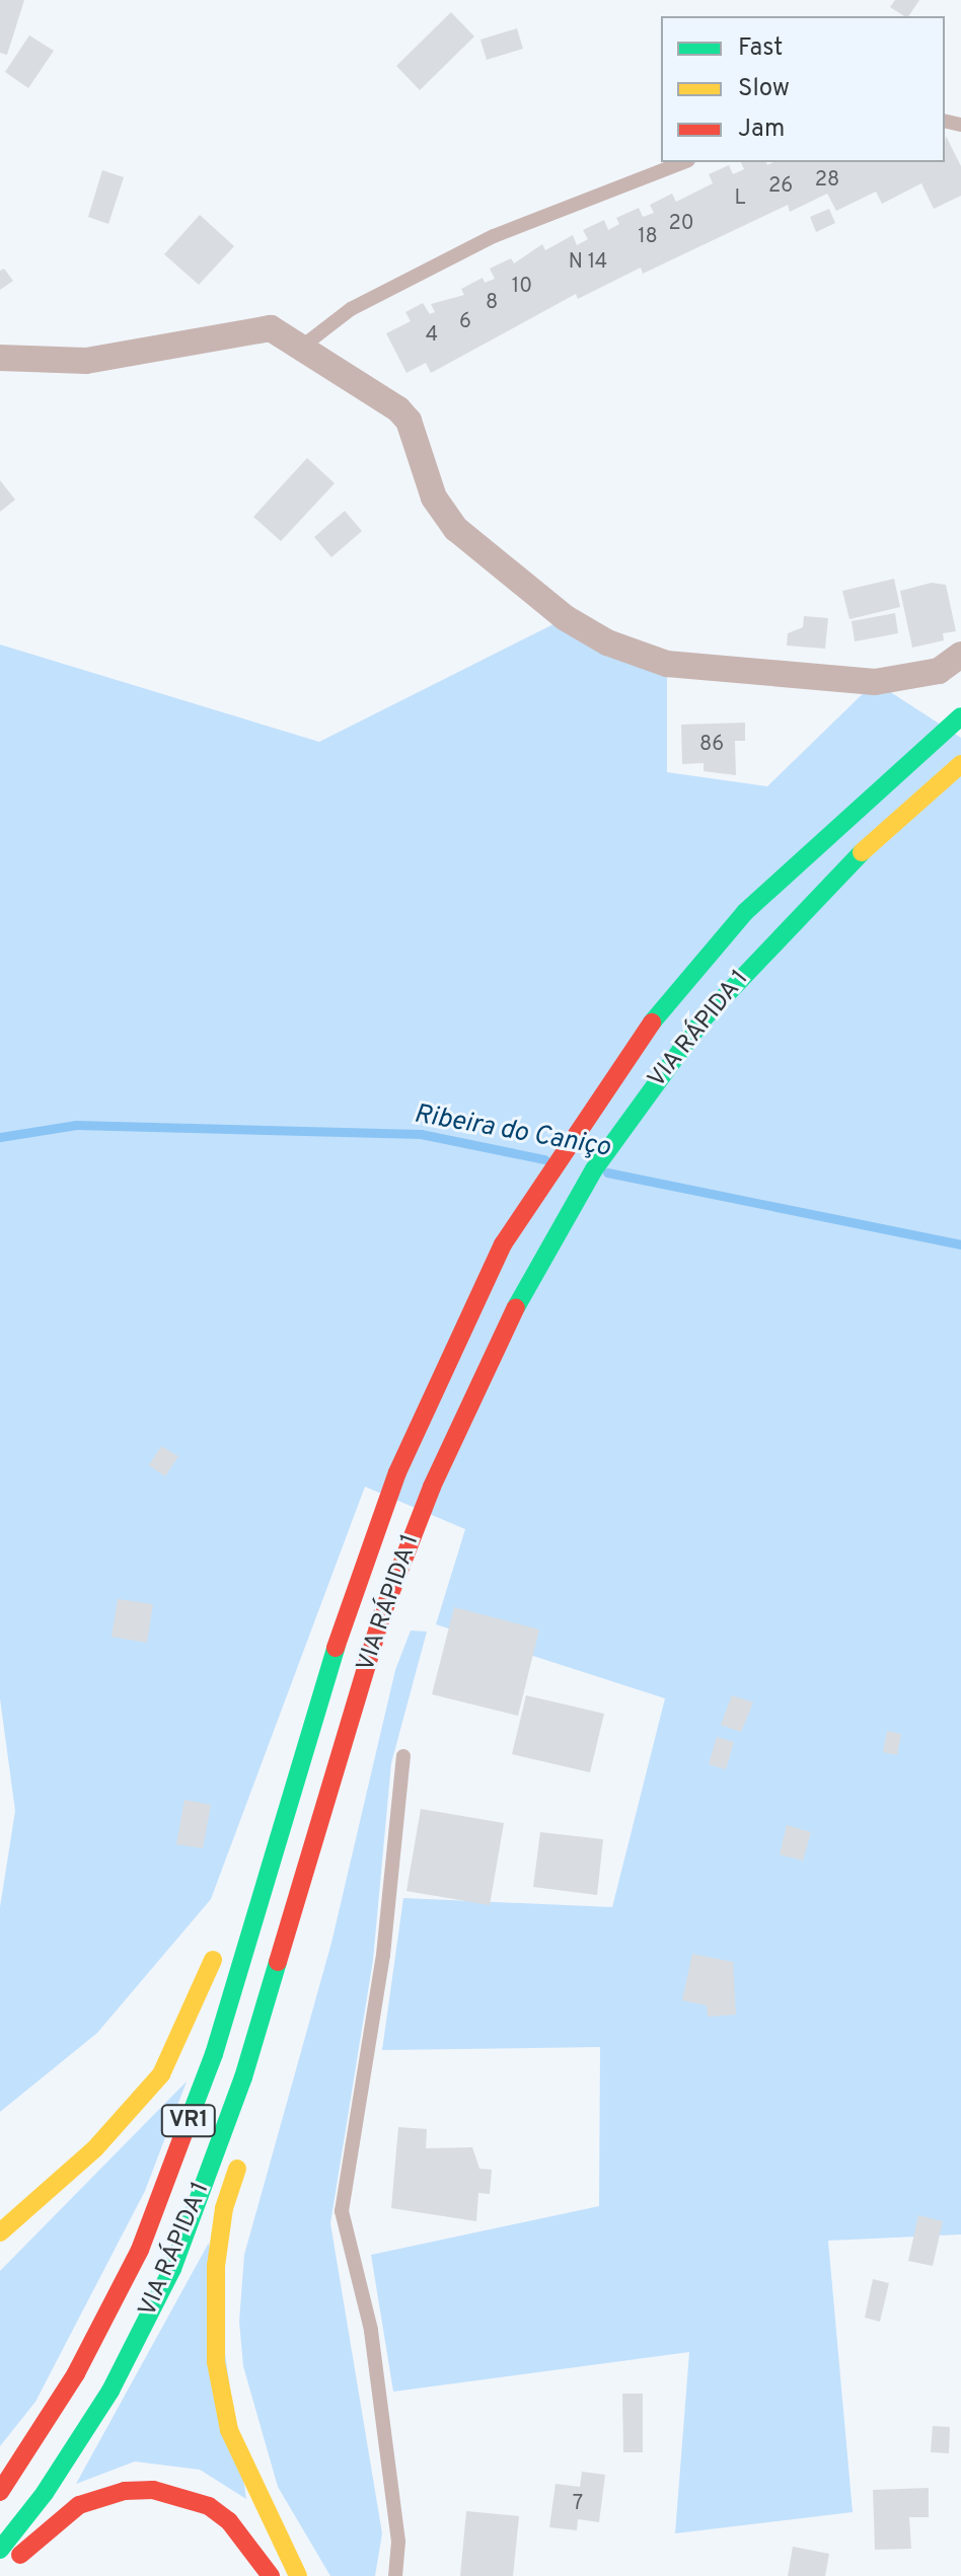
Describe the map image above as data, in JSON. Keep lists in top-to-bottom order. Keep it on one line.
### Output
{"streets":{"highway":["VIA RÁPIDA 1","VR1"]},"water":["Ribeira do Caniço"],"house_numbers":["28","26","L","20","18","N 14","10","8","6","4","86","7"],"legend":["Fast","Slow","Jam"]}
